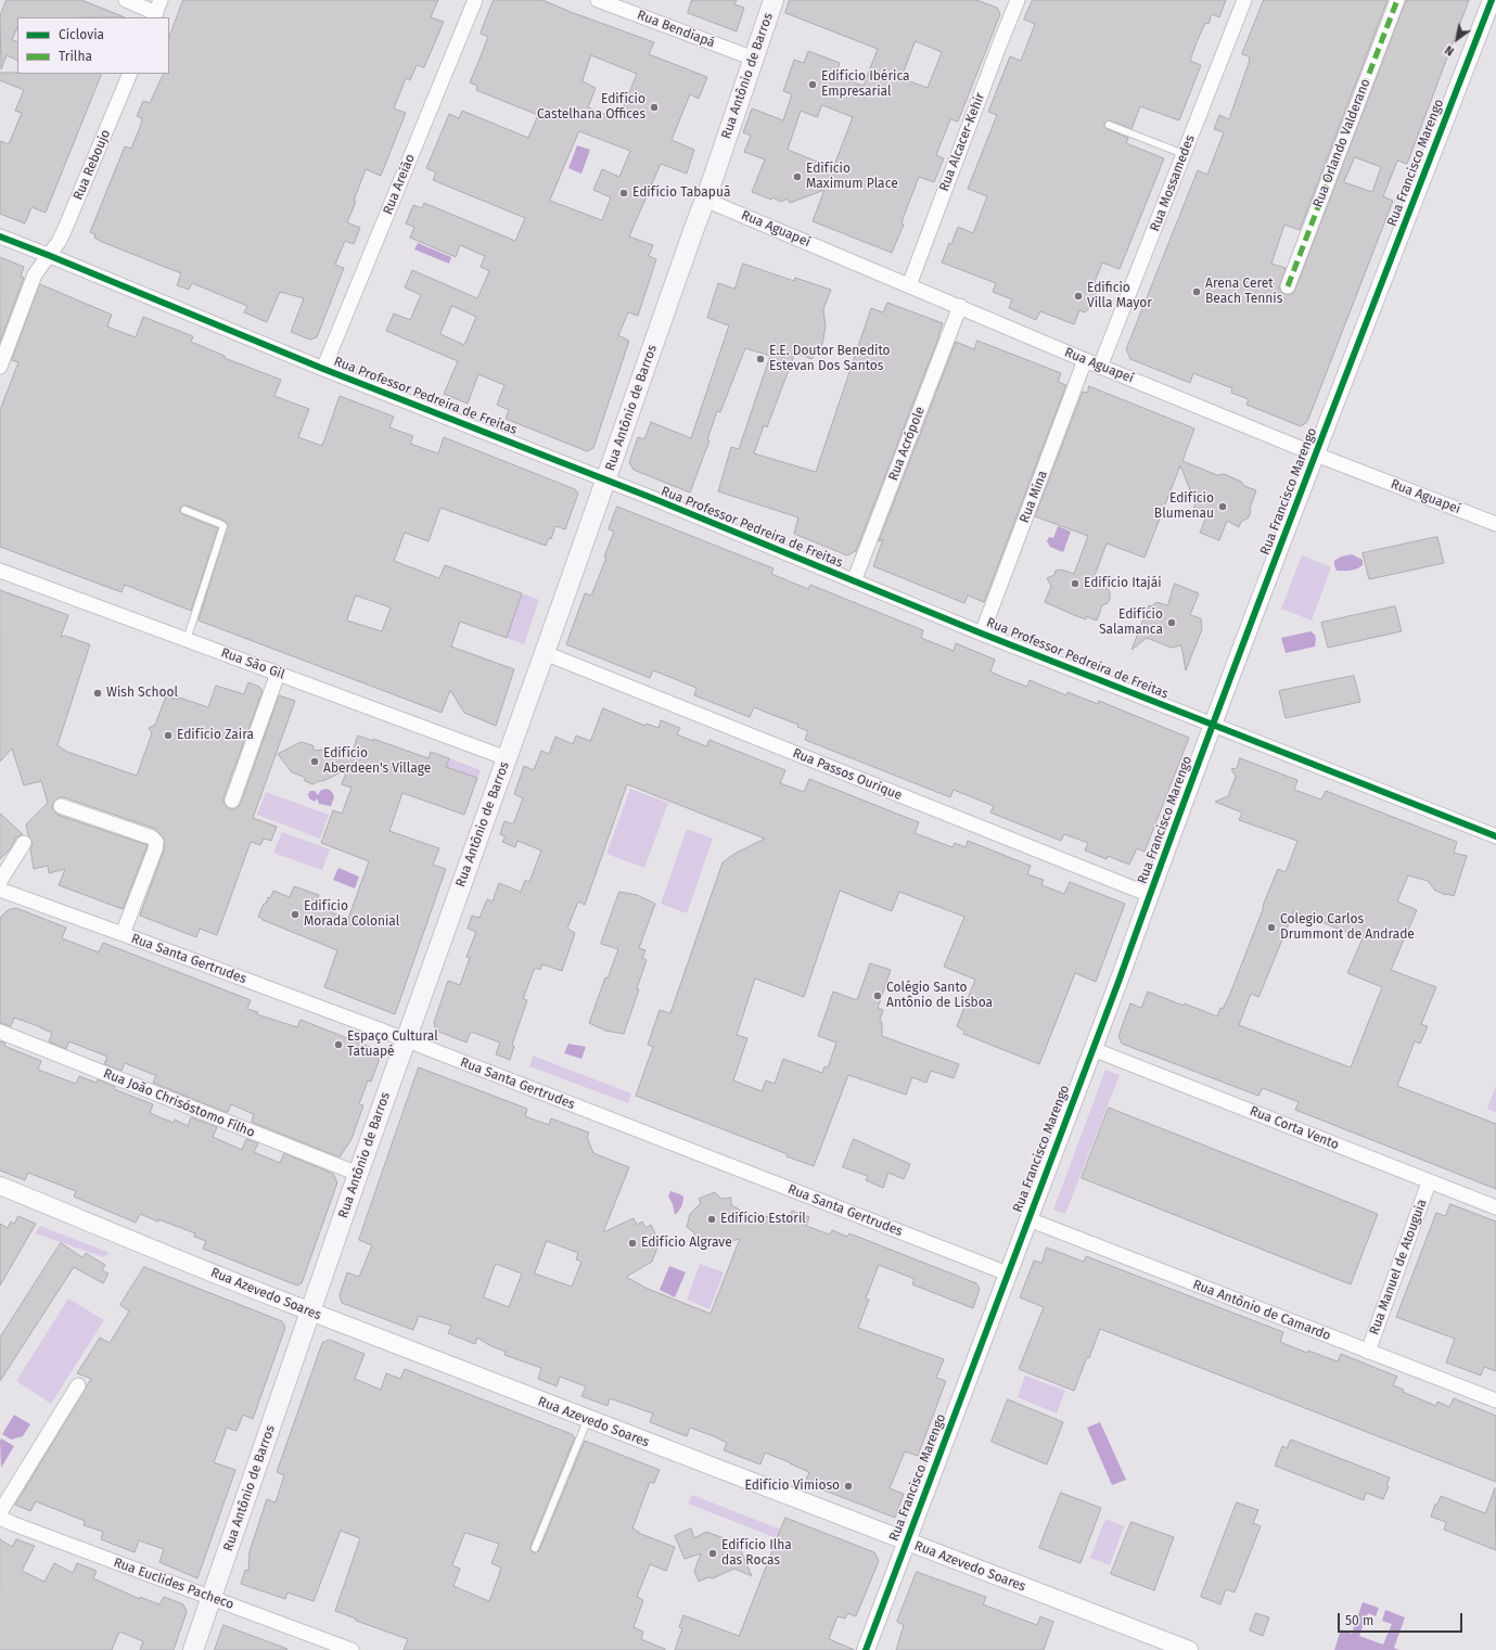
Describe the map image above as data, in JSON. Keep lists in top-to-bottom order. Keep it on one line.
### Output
{"streets":{"main road":["Rua Antônio de Barros"],"street":["Rua Bendiapá","Rua Alcacer-Kehir","Rua Orlando Valderano","Rua Francisco Marengo","Rua Reboujo","Rua Mossamedes","Rua Areião","Rua Aguapeí","Rua Professor Pedreira de Freitas","Rua Acrópole","Rua Mina","Rua São Gil","Rua Passos Ourique","Rua Santa Gertrudes","Rua João Chrisóstomo Filho","Rua Corta Vento","Rua Manuel de Atouguia","Rua Azevedo Soares","Rua Antônio de Camardo","Rua Euclides Pacheco"]},"crossings":[["Rua Bendiapá","Rua Antônio de Barros"],["Rua Antônio de Barros","Rua Aguapeí"],["Rua Antônio de Barros","Rua Professor Pedreira de Freitas"],["Rua Antônio de Barros","Rua São Gil"],["Rua Antônio de Barros","Rua Passos Ourique"],["Rua Antônio de Barros","Rua Santa Gertrudes"],["Rua Antônio de Barros","Rua João Chrisóstomo Filho"],["Rua Antônio de Barros","Rua Azevedo Soares"],["Rua Antônio de Barros","Rua Euclides Pacheco"],["Rua Alcacer-Kehir","Rua Aguapeí"],["Rua Francisco Marengo","Rua Aguapeí"],["Rua Francisco Marengo","Rua Professor Pedreira de Freitas"],["Rua Francisco Marengo","Rua Passos Ourique"],["Rua Francisco Marengo","Rua Santa Gertrudes"],["Rua Francisco Marengo","Rua Corta Vento"],["Rua Francisco Marengo","Rua Azevedo Soares"],["Rua Francisco Marengo","Rua Antônio de Camardo"],["Rua Reboujo","Rua Professor Pedreira de Freitas"],["Rua Mossamedes","Rua Aguapeí"],["Rua Areião","Rua Professor Pedreira de Freitas"],["Rua Aguapeí","Rua Acrópole"],["Rua Aguapeí","Rua Mina"],["Rua Professor Pedreira de Freitas","Rua Acrópole"],["Rua Professor Pedreira de Freitas","Rua Mina"],["Rua Corta Vento","Rua Manuel de Atouguia"],["Rua Manuel de Atouguia","Rua Antônio de Camardo"]],"places":["Edifício Ibérica Empresarial","Edifício Castelhana Offices","Edifício Maximum Place","Edifício Tabapuã","Arena Ceret Beach Tennis","Edificio Villa Mayor","E.E. Doutor Benedito Estevan Dos Santos","Edifício Blumenau","Edifício Itajái","Edifício Salamanca","Wish School","Edifício Zaira","Edifício Aberdeen's Village","Edifício Morada Colonial","Colegio Carlos Drummont de Andrade","Colégio Santo Antônio de Lisboa","Espaço Cultural Tatuapé","Edifício Estoril","Edifício Algrave","Edifício Vimioso","Edifício Ilha das Rocas"],"legend":["Ciclovia","Trilha"],"scale_bar":"50 m","north":"bottom left"}
